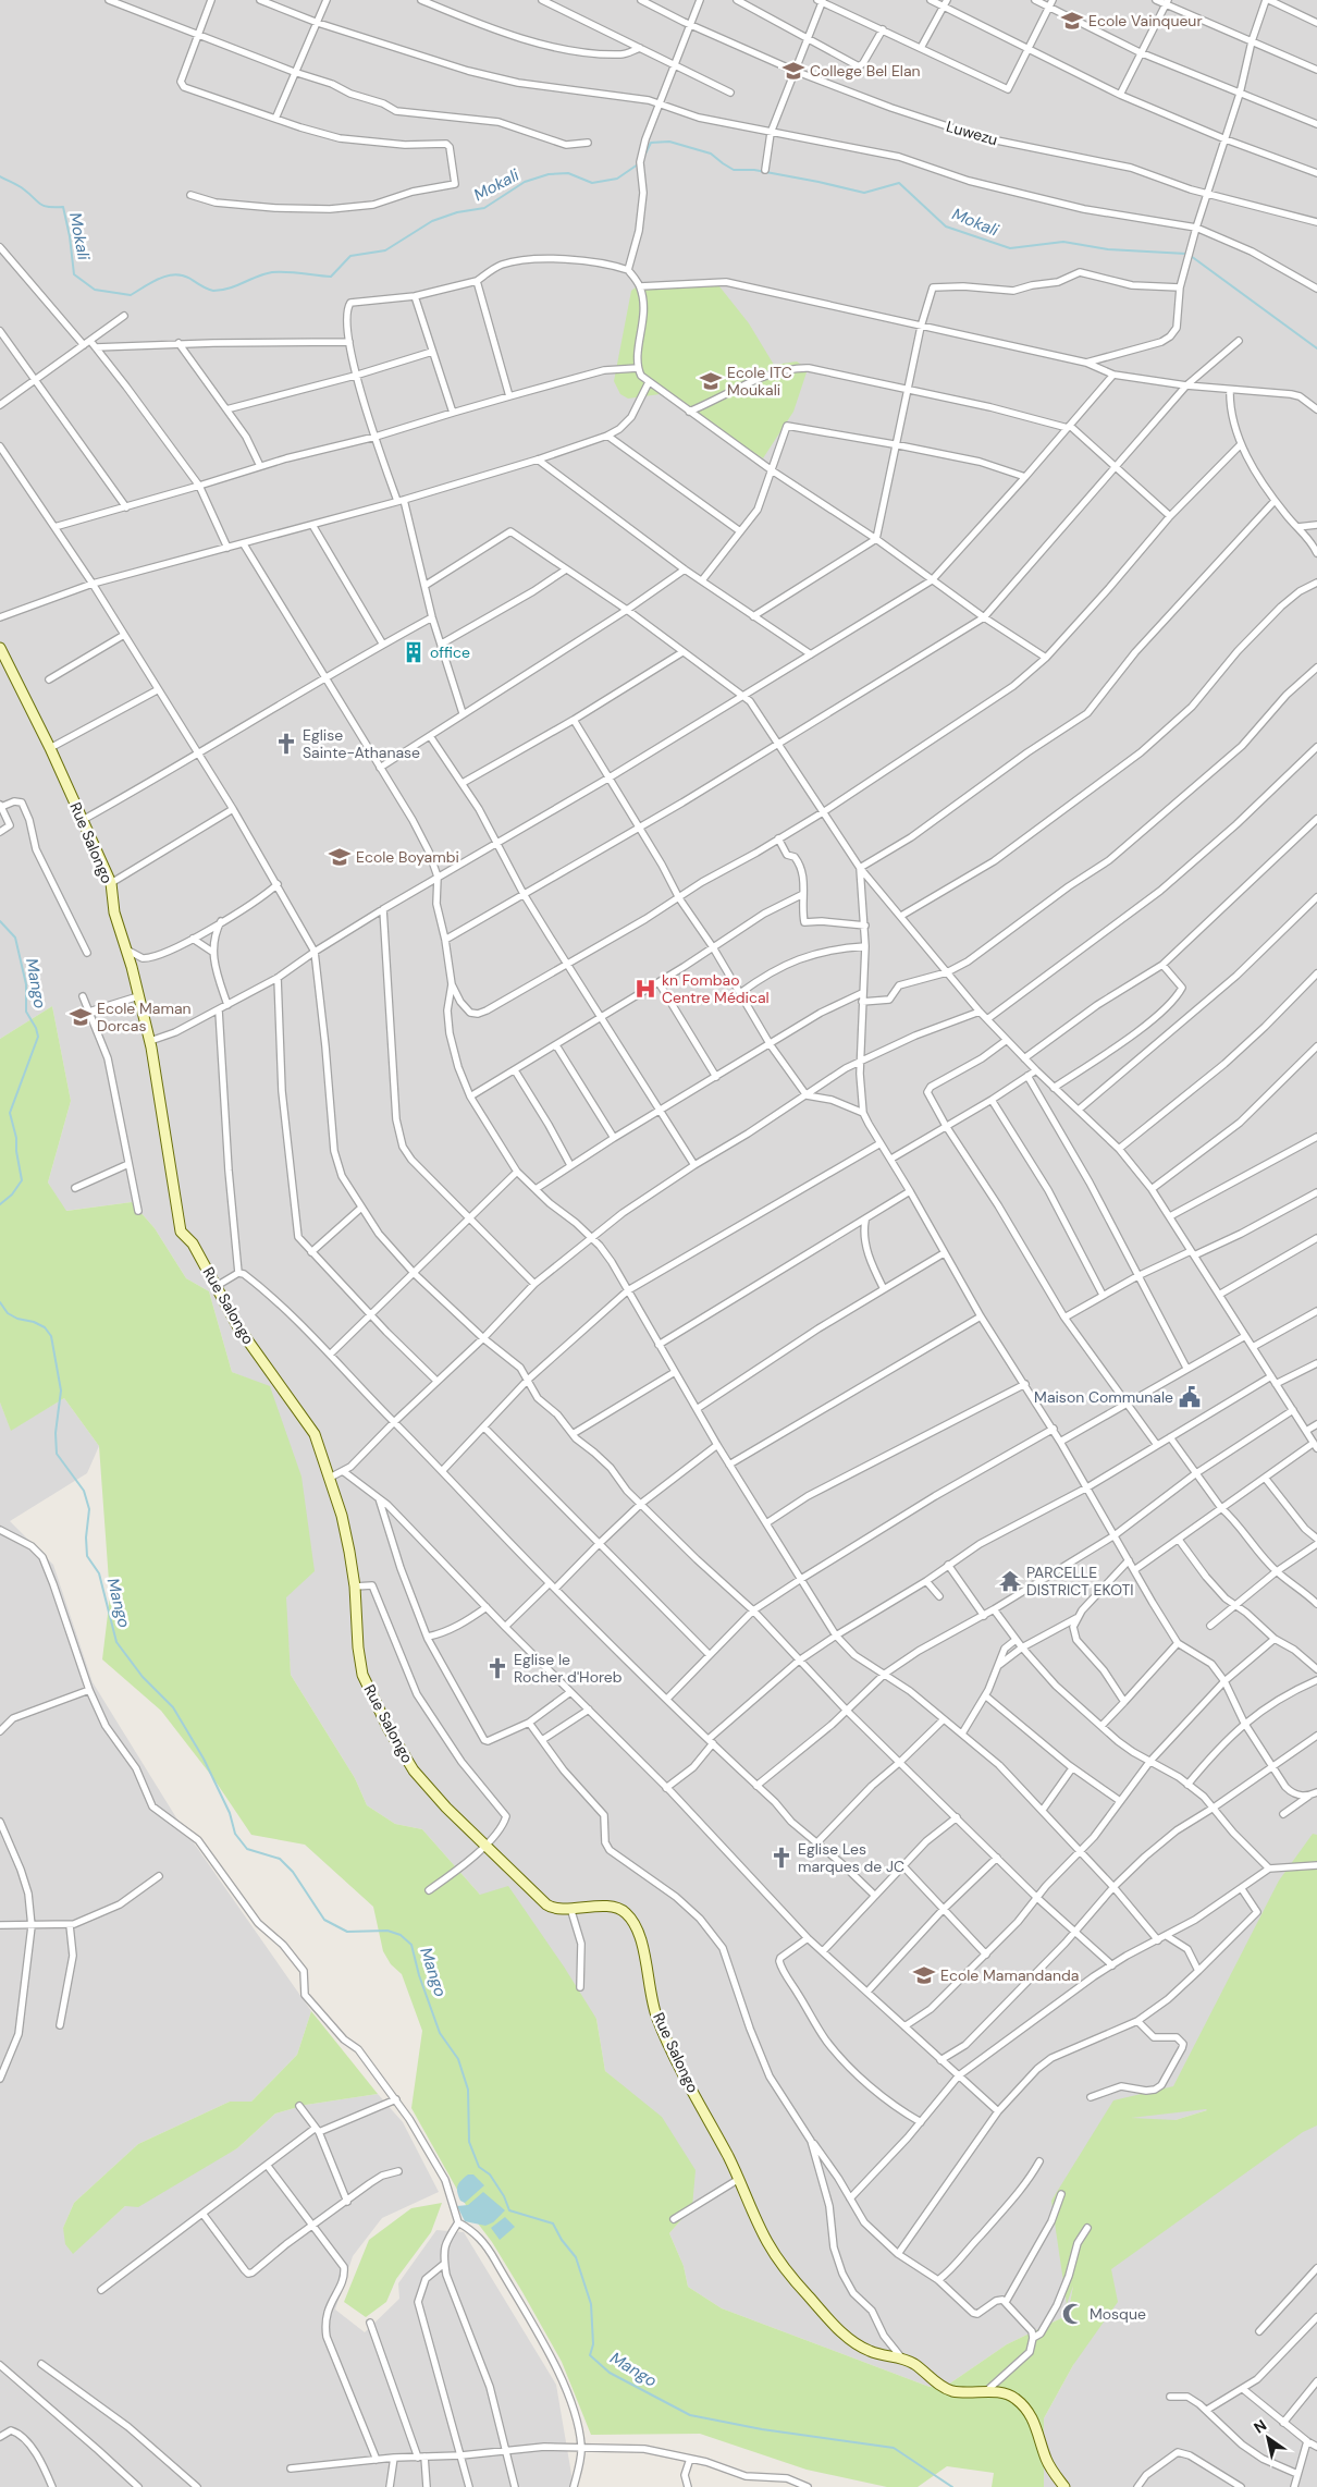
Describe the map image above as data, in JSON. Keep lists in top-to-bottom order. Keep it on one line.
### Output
{"streets":{"street":["Luwezu","Rue Salongo"]},"water":["Mokali","Mango"],"places":{"school or university":["Ecole Vainqueur","College Bel Elan","Ecole ITC Moukali","Ecole Boyambi","Ecole Maman Dorcas","Ecole Mamandanda"],"building":["office"],"church":["Eglise Sainte-Athanase","Eglise le Rocher d'Horeb","Eglise Les marques de JC"],"hospital":["kn Fombao Centre Médical"],"public building":["Maison Communale"],"temple":["PARCELLE DISTRICT EKOTI"],"mosque":["Mosque"]},"north":"top left"}
